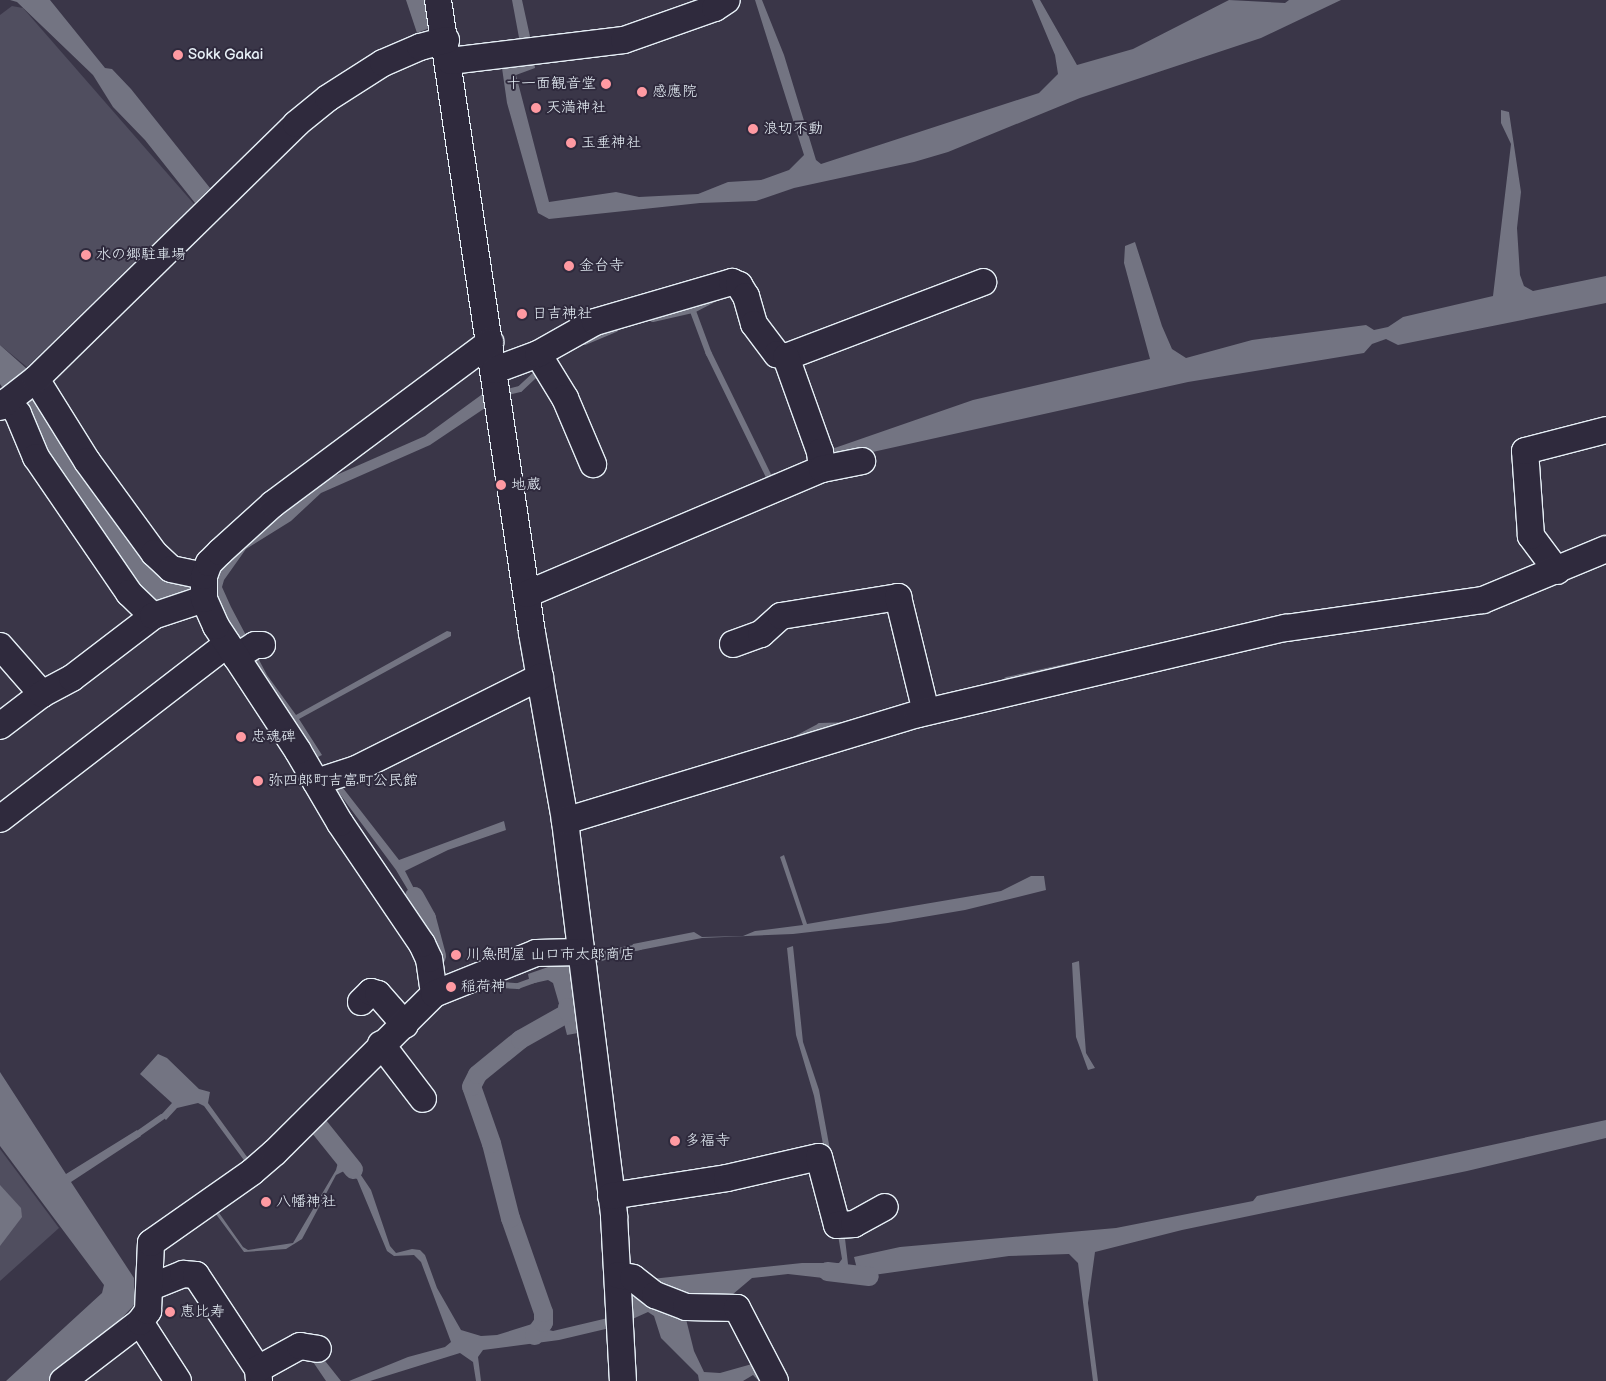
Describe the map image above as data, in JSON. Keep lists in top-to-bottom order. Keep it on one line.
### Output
{"places":["Sokk Gakai","十一面観音堂","感應院","天満神社","浪切不動","玉垂神社","水の郷駐車場","金台寺","日吉神社","地蔵","忠魂碑","弥四郎町吉富町公民館","川魚問屋 山口市太郎商店","稲荷神","多福寺","八幡神社","恵比寿"]}
